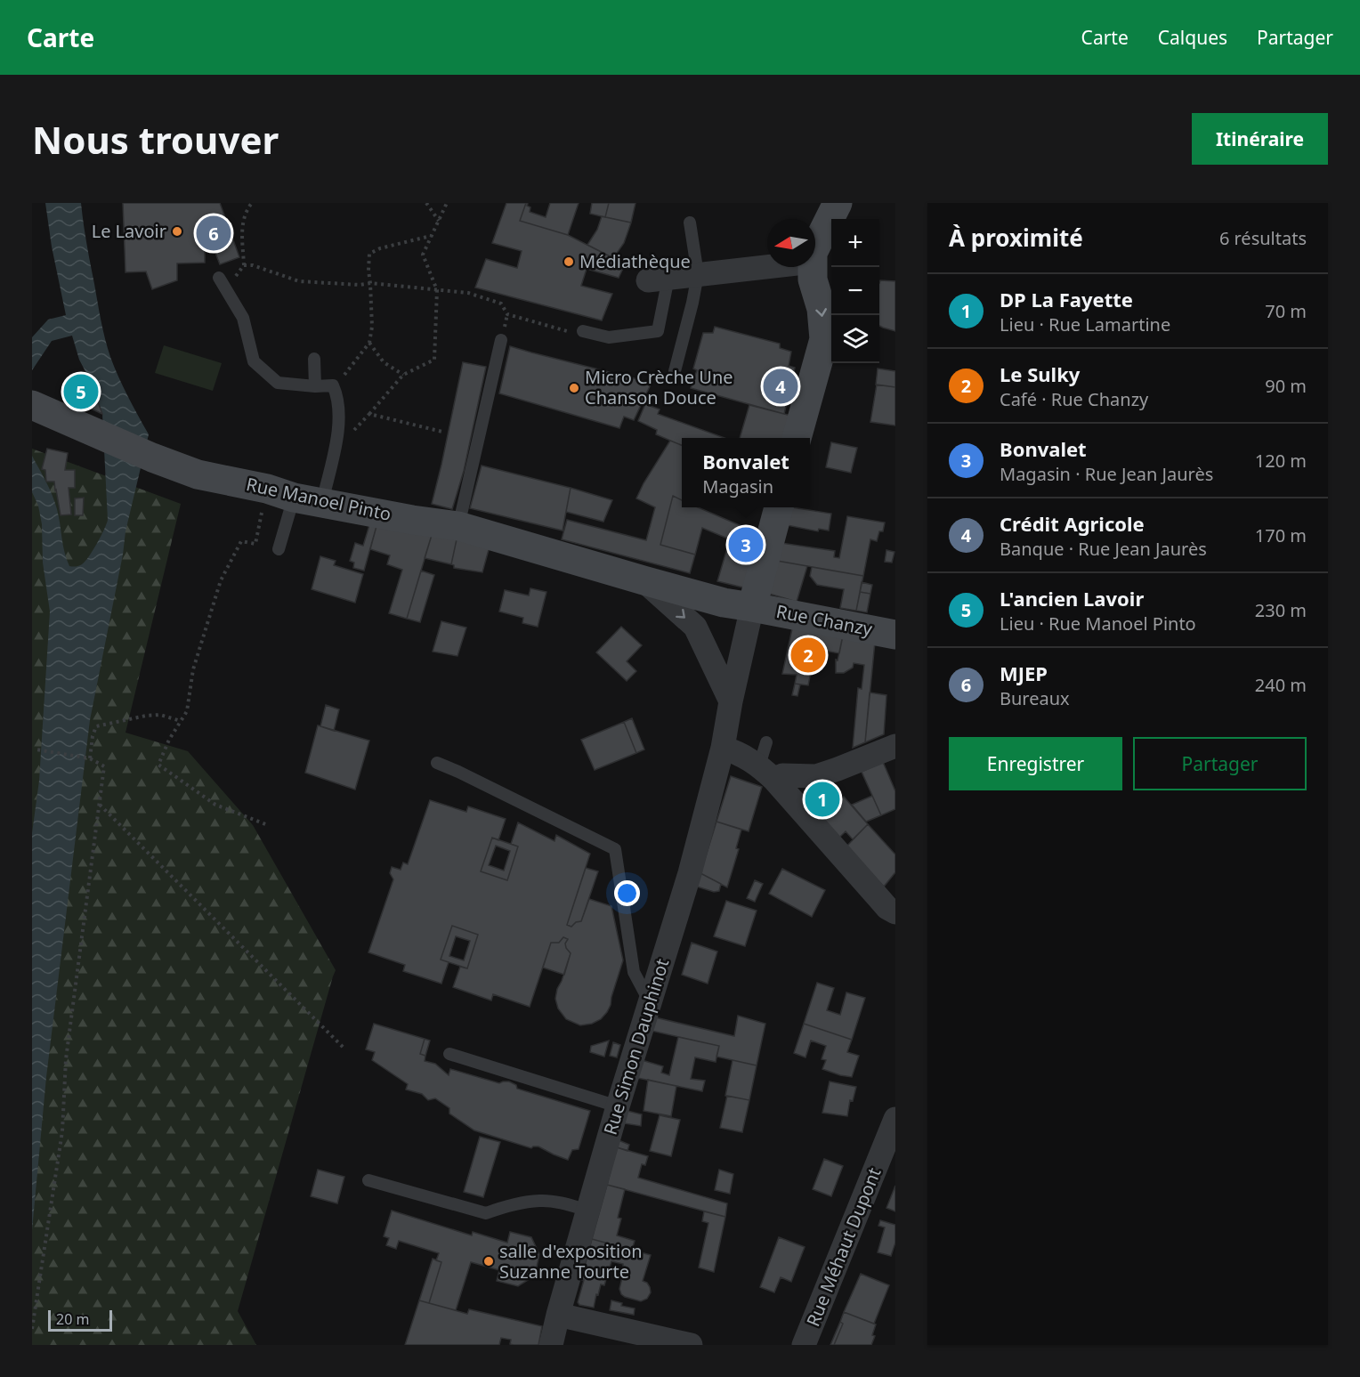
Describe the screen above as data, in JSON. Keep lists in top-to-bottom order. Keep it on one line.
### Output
{"streets":{"main road":["Rue Manoel Pinto","Rue Chanzy"],"street":["Rue Simon Dauphinot","Rue Méhaut Dupont"]},"crossings":[["Rue Manoel Pinto","Rue Chanzy"],["Rue Manoel Pinto","Rue Simon Dauphinot"],["Rue Chanzy","Rue Simon Dauphinot"]],"places":["Le Lavoir","Médiathèque","Micro Crèche Une Chanson Douce","salle d'exposition Suzanne Tourte"],"scale_bar":"20 m","north":"left","page":{"header":"Carte","nav":["Carte","Calques","Partager"],"buttons":["Itinéraire",["Enregistrer","Partager"]],"title":"Nous trouver","heading":["À proximité","6 résultats"],"pins":["6","4","5","3","2","1"],"map_buttons":["+","−"],"list":[{"mark":"1","name":"DP La Fayette","note":"Lieu · Rue Lamartine","value":"70 m"},{"mark":"2","name":"Le Sulky","note":"Café · Rue Chanzy","value":"90 m"},{"mark":"3","name":"Bonvalet","note":"Magasin · Rue Jean Jaurès","value":"120 m"},{"mark":"4","name":"Crédit Agricole","note":"Banque · Rue Jean Jaurès","value":"170 m"},{"mark":"5","name":"L'ancien Lavoir","note":"Lieu · Rue Manoel Pinto","value":"230 m"},{"mark":"6","name":"MJEP","note":"Bureaux","value":"240 m"}],"popup":["Bonvalet","Magasin"],"scale":"20 m"}}
